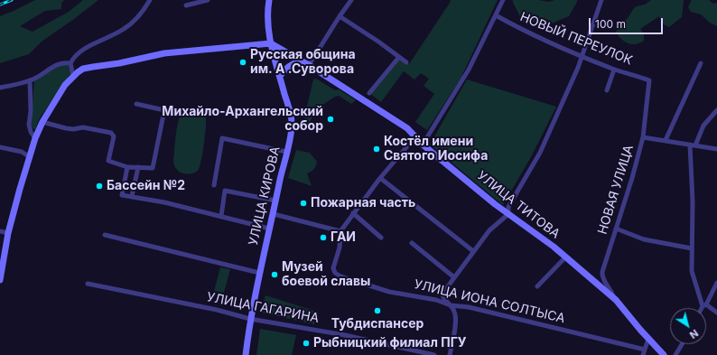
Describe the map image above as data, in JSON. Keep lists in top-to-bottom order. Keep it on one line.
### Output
{"streets":{"street":["НОВЫЙ ПЕРЕУЛОК","НОВАЯ УЛИЦА","УЛИЦА КИРОВА","УЛИЦА ТИТОВА","УЛИЦА ИОНА СОЛТЫСА","УЛИЦА ГАГАРИНА"]},"crossings":[["НОВЫЙ ПЕРЕУЛОК","НОВАЯ УЛИЦА"],["НОВАЯ УЛИЦА","УЛИЦА ТИТОВА"],["УЛИЦА КИРОВА","УЛИЦА ТИТОВА"],["УЛИЦА КИРОВА","УЛИЦА ГАГАРИНА"]],"places":["Русская община им. А .Суворова","Михайло-Архангельский собор","Костёл имени Святого Иосифа","Бассейн №2","Пожарная часть","ГАИ","Музей боевой славы","Тубдиспансер","Рыбницкий филиал ПГУ"],"scale_bar":"100 m","north":"bottom right"}
